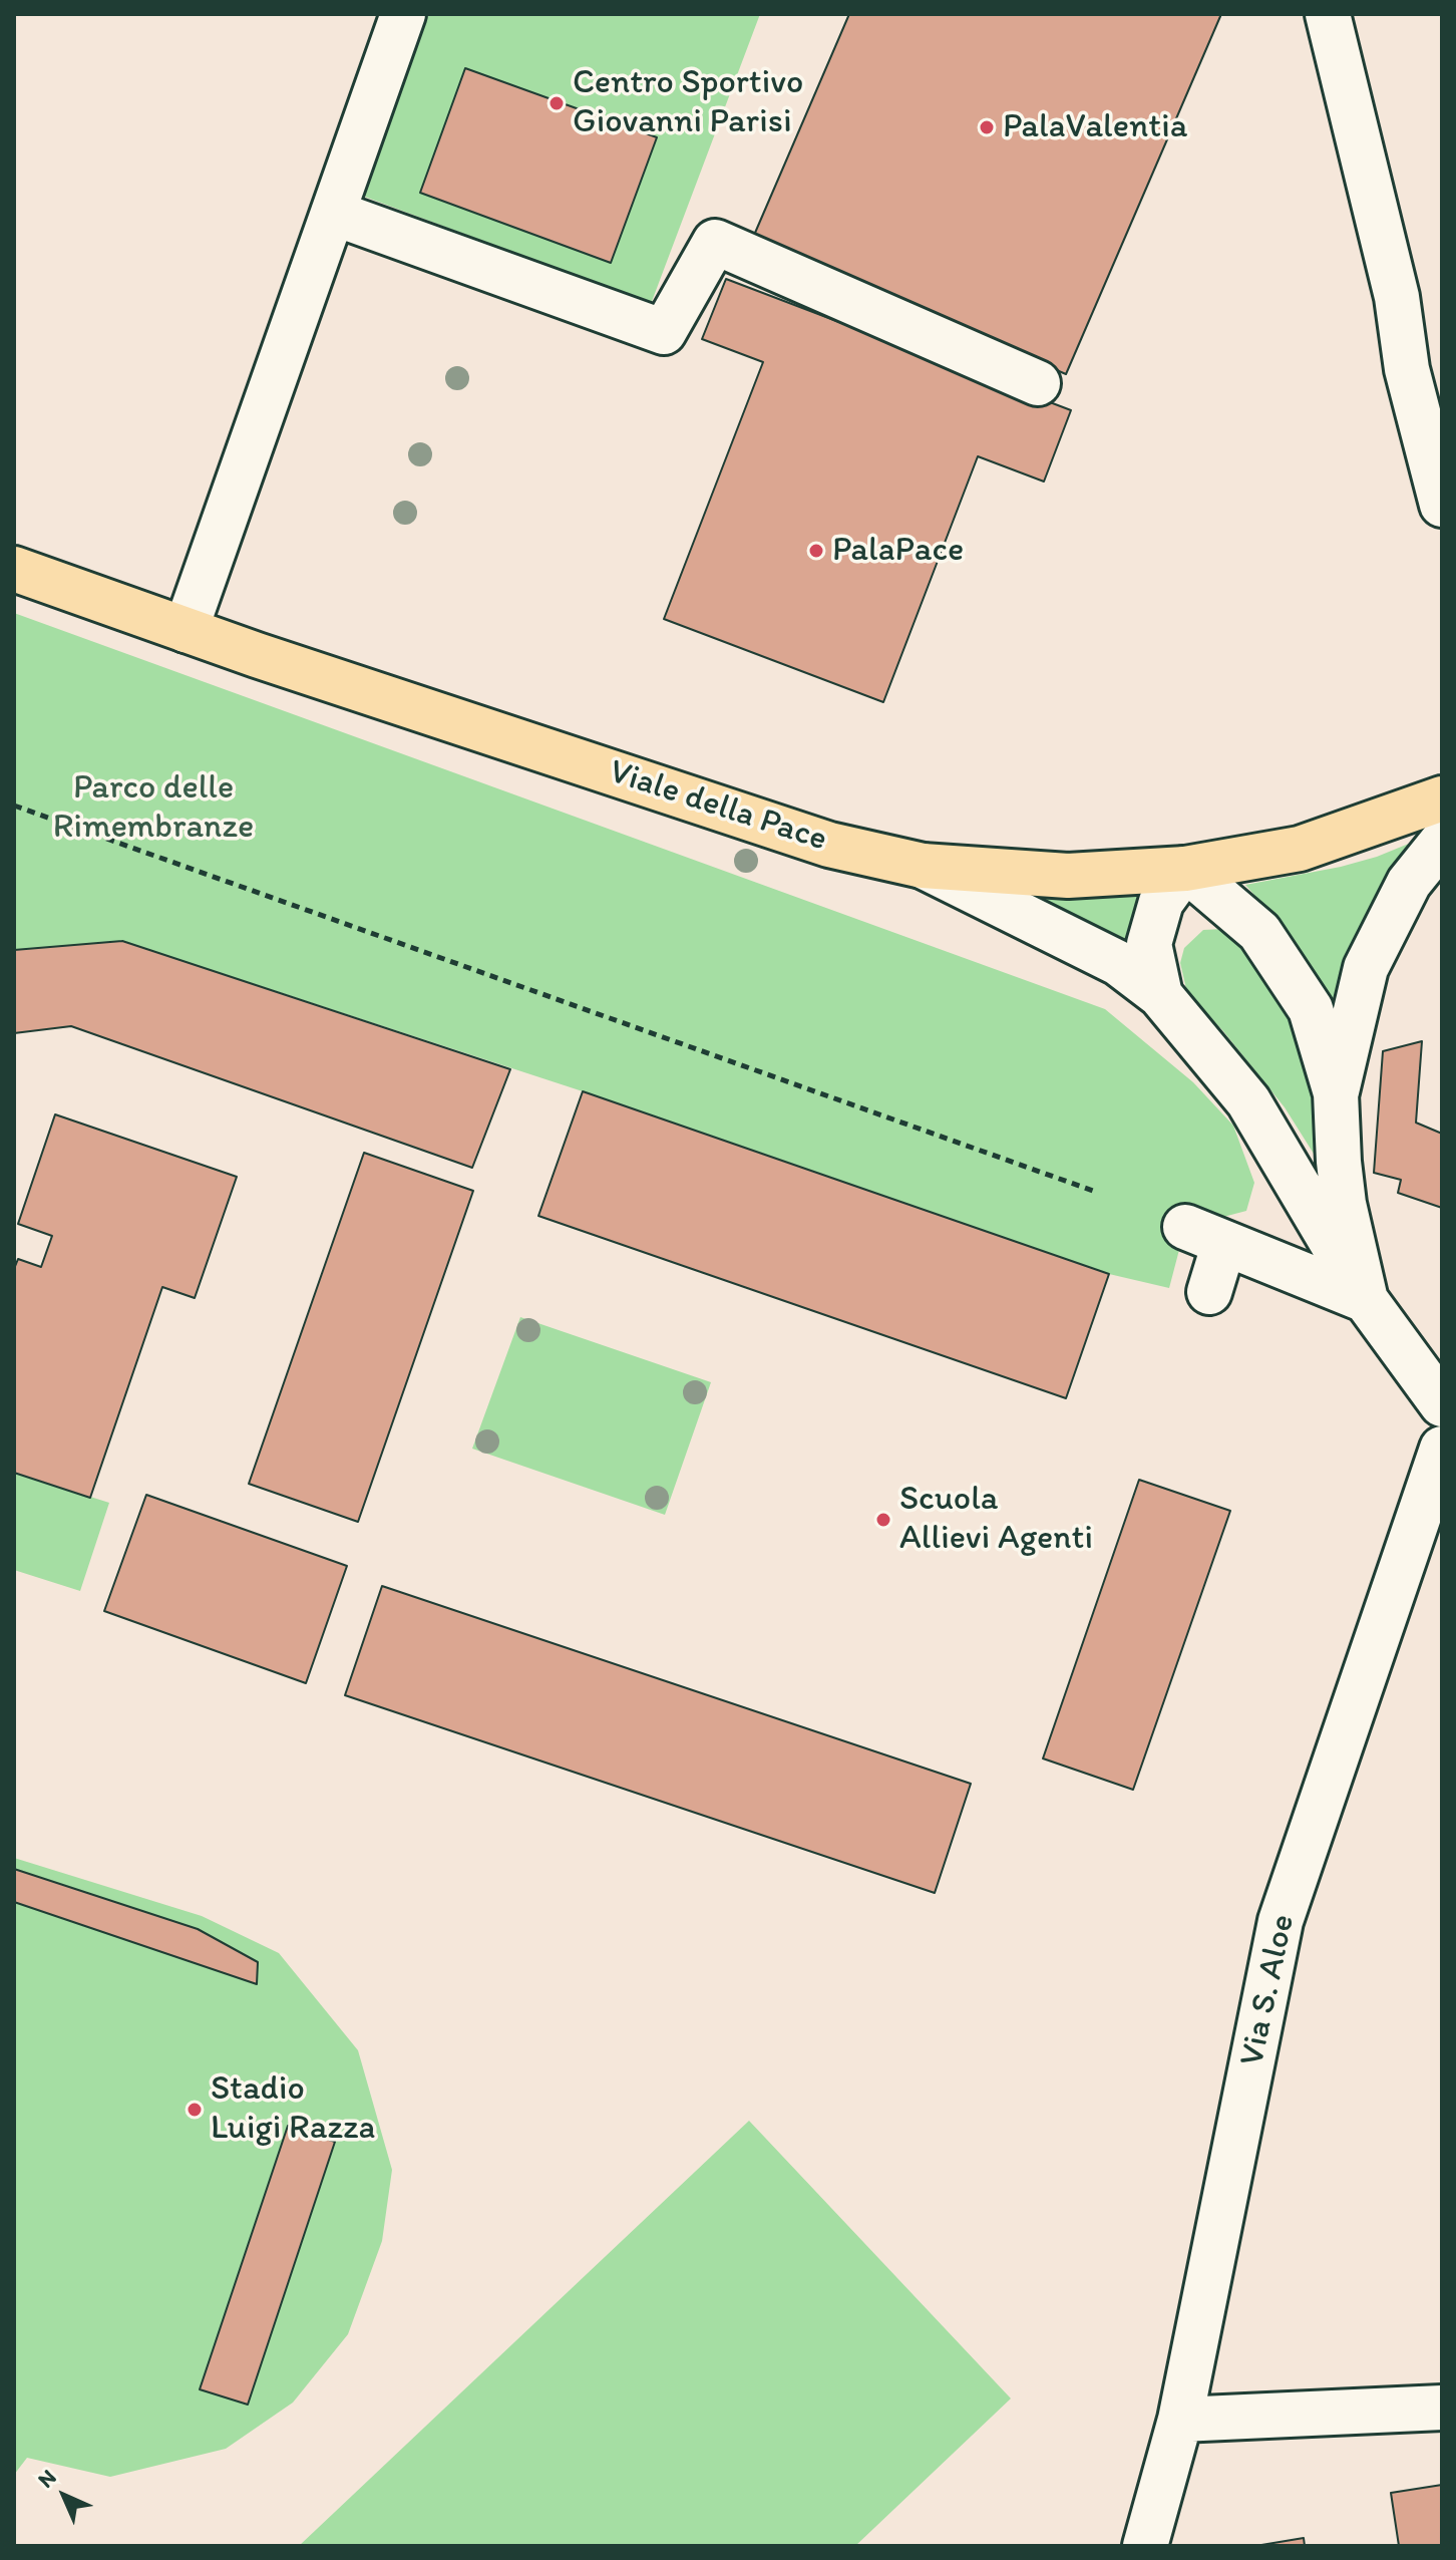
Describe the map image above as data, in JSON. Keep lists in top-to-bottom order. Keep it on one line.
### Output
{"streets":{"main road":["Viale della Pace"],"street":["Via S. Aloe"]},"parks":["Parco delle Rimembranze"],"places":["Centro Sportivo Giovanni Parisi","PalaValentia","PalaPace","Scuola Allievi Agenti","Stadio Luigi Razza"],"north":"top left"}
